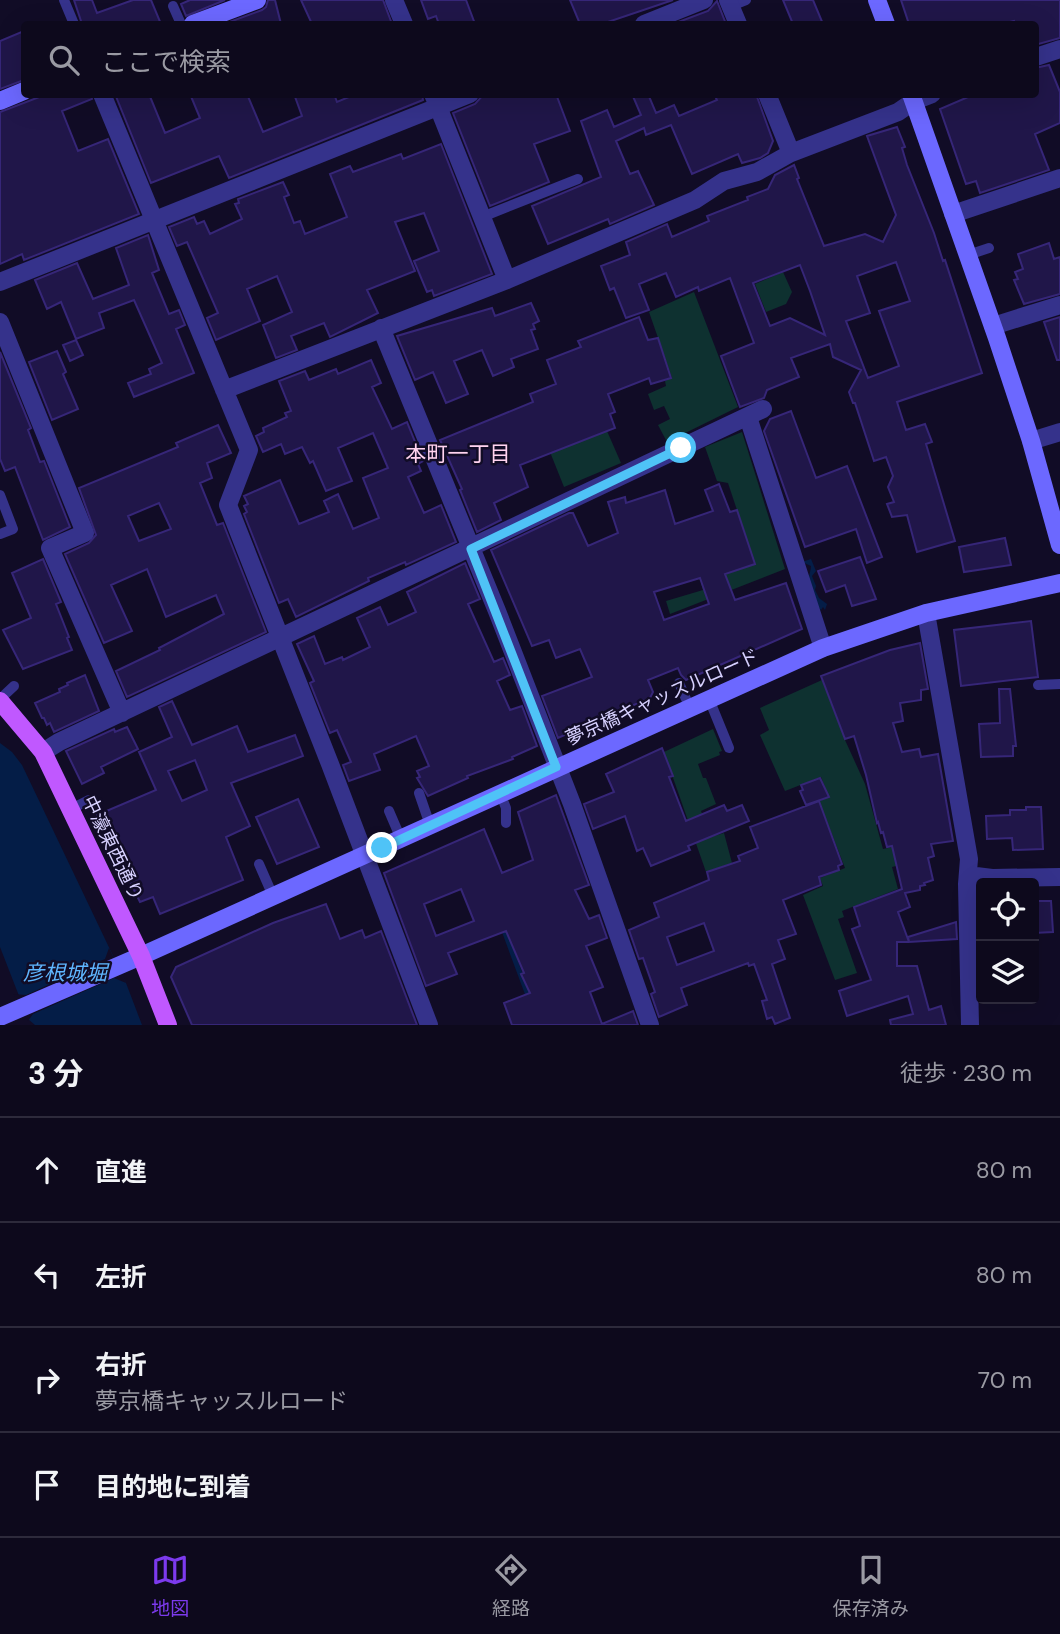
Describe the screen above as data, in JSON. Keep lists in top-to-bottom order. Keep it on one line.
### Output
{"streets":{"main road":["中濠東西通り"],"street":["夢京橋キャッスルロード"]},"crossings":[["夢京橋キャッスルロード","中濠東西通り"]],"districts":["本町一丁目"],"water":["彦根城堀"],"page":{"search":"ここで検索","heading":["3 分","徒歩 · 230 m"],"list":[["直進","80 m"],["左折","80 m"],["右折","夢京橋キャッスルロード","70 m"],"目的地に到着"],"nav":["地図","経路","保存済み"]}}
